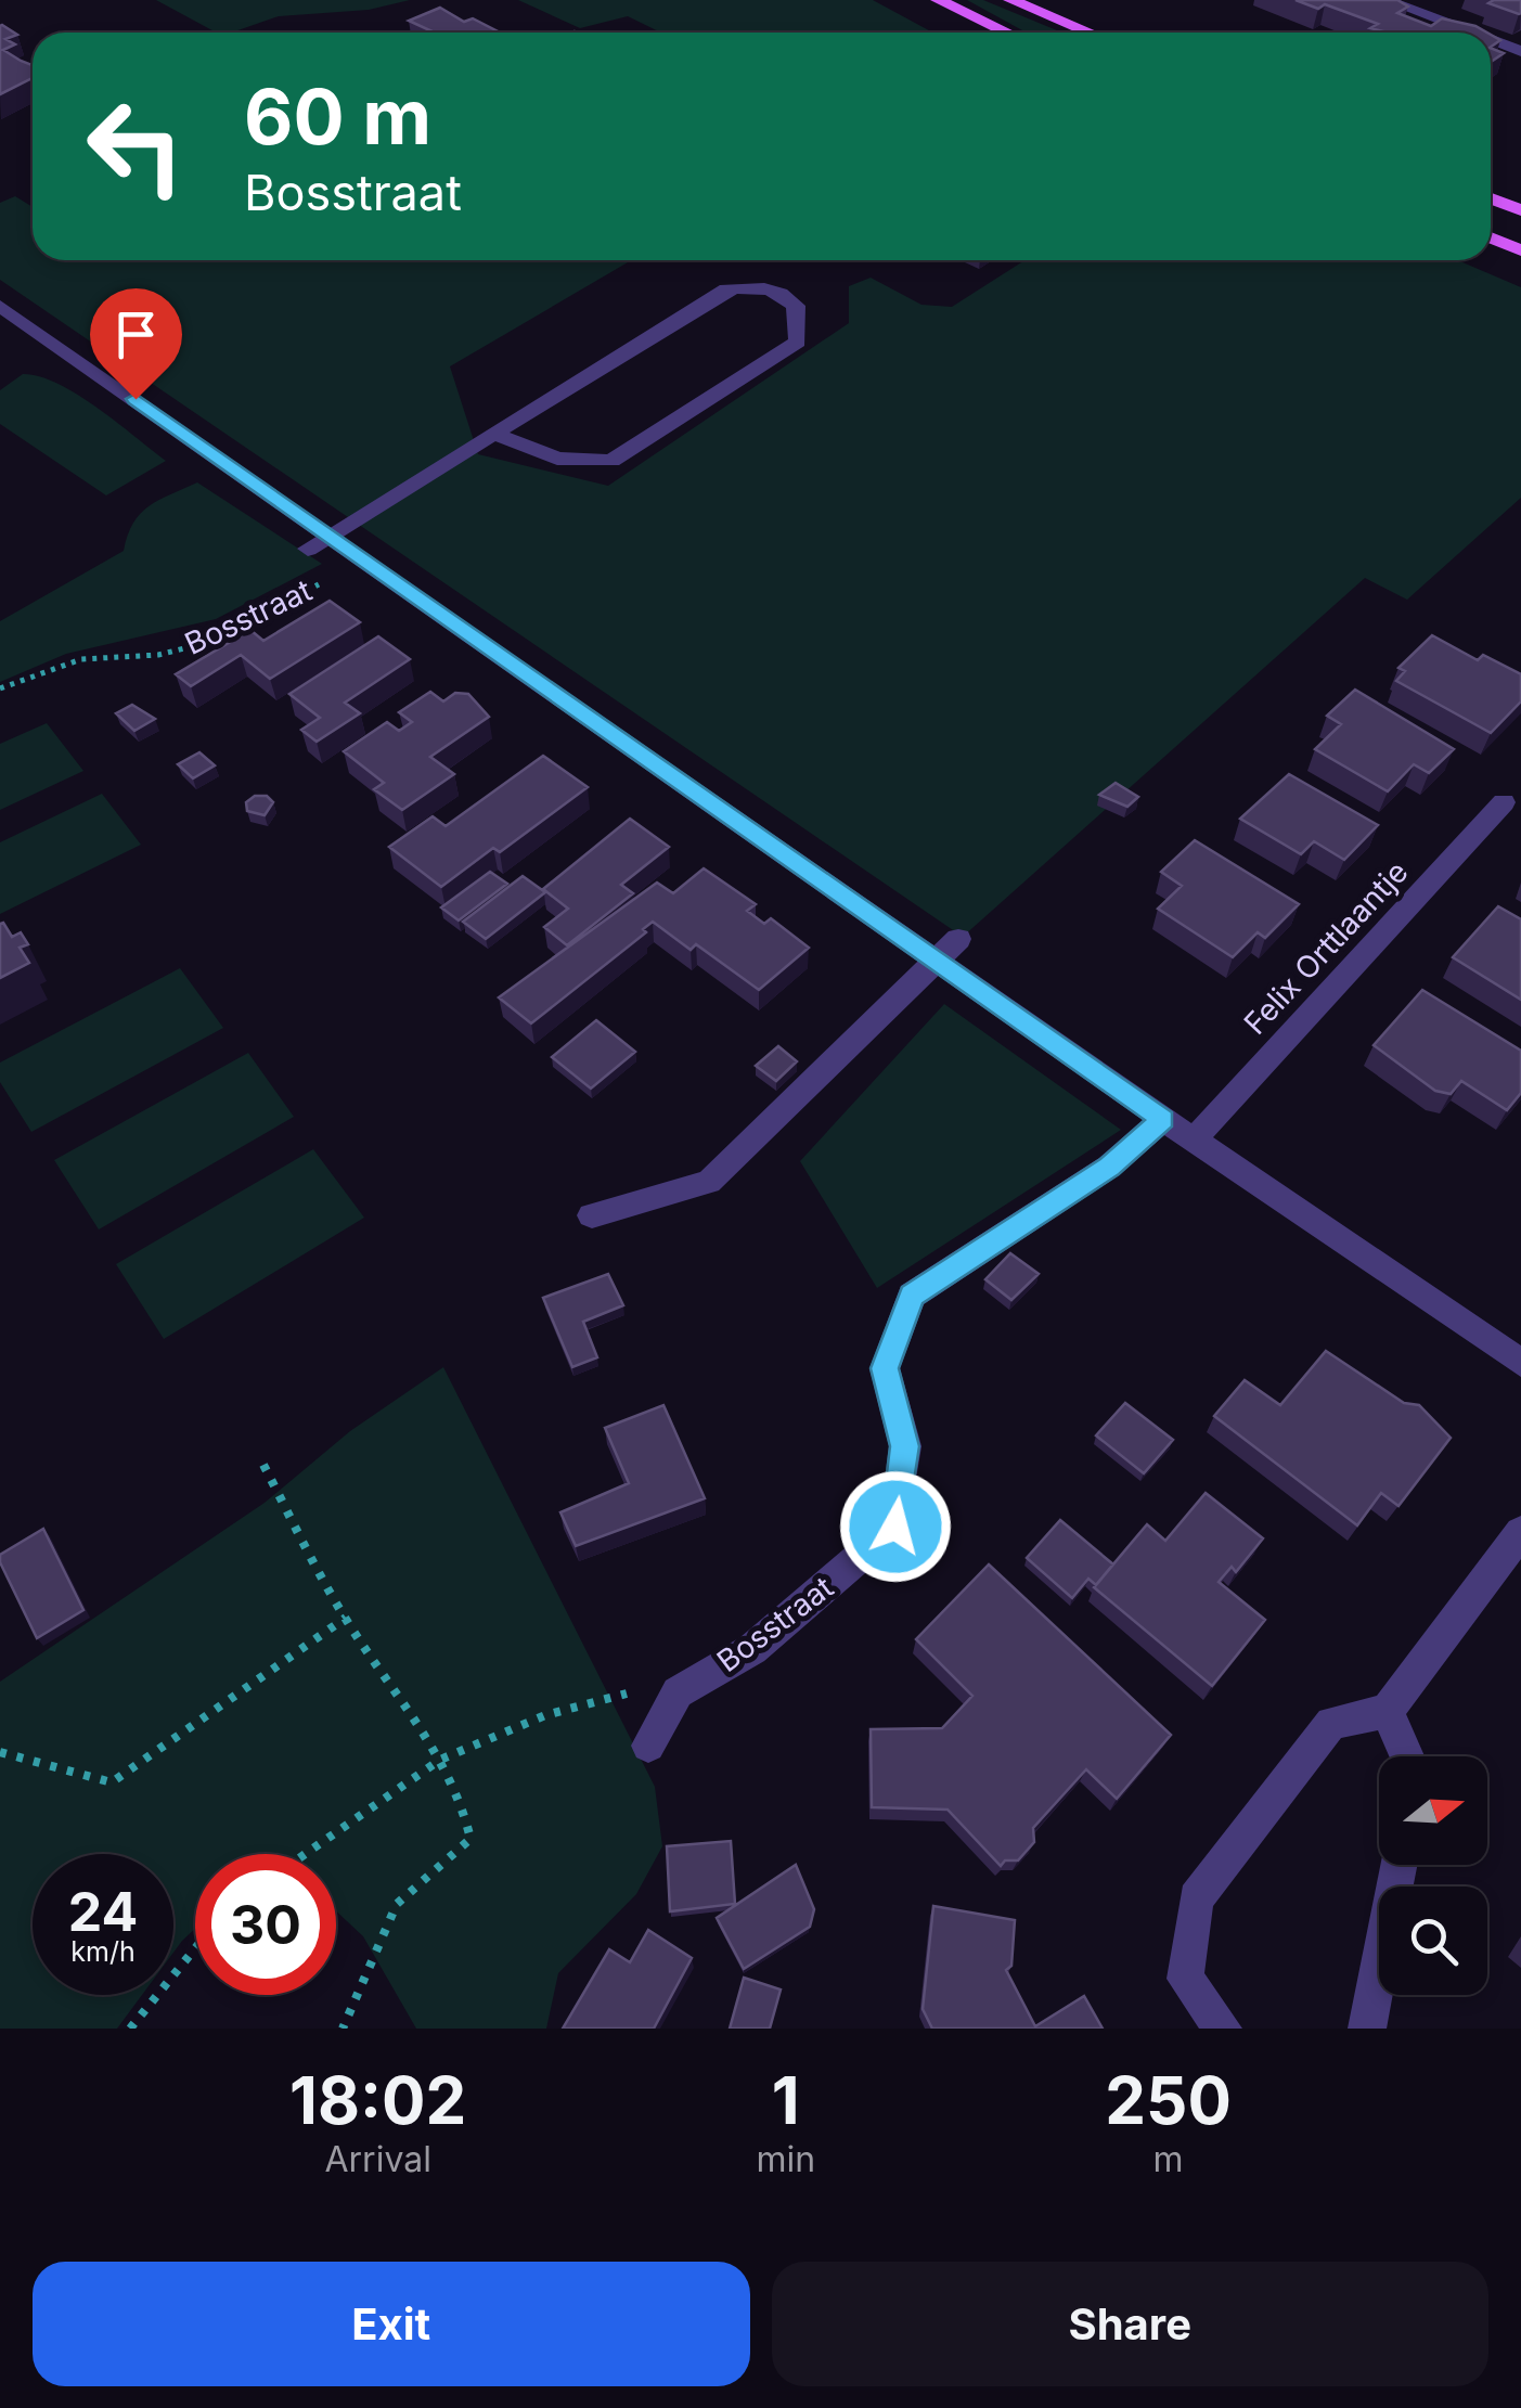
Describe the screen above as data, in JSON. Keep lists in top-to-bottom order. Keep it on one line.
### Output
{"streets":{"street":["Bosstraat","Felix Orttlaantje"]},"north":"right","page":{"turn":["60 m","Bosstraat"],"speed":"24 km/h","limit":"30","eta":["18:02","Arrival","1","min","250","m"],"buttons":["Exit","Share"]}}
